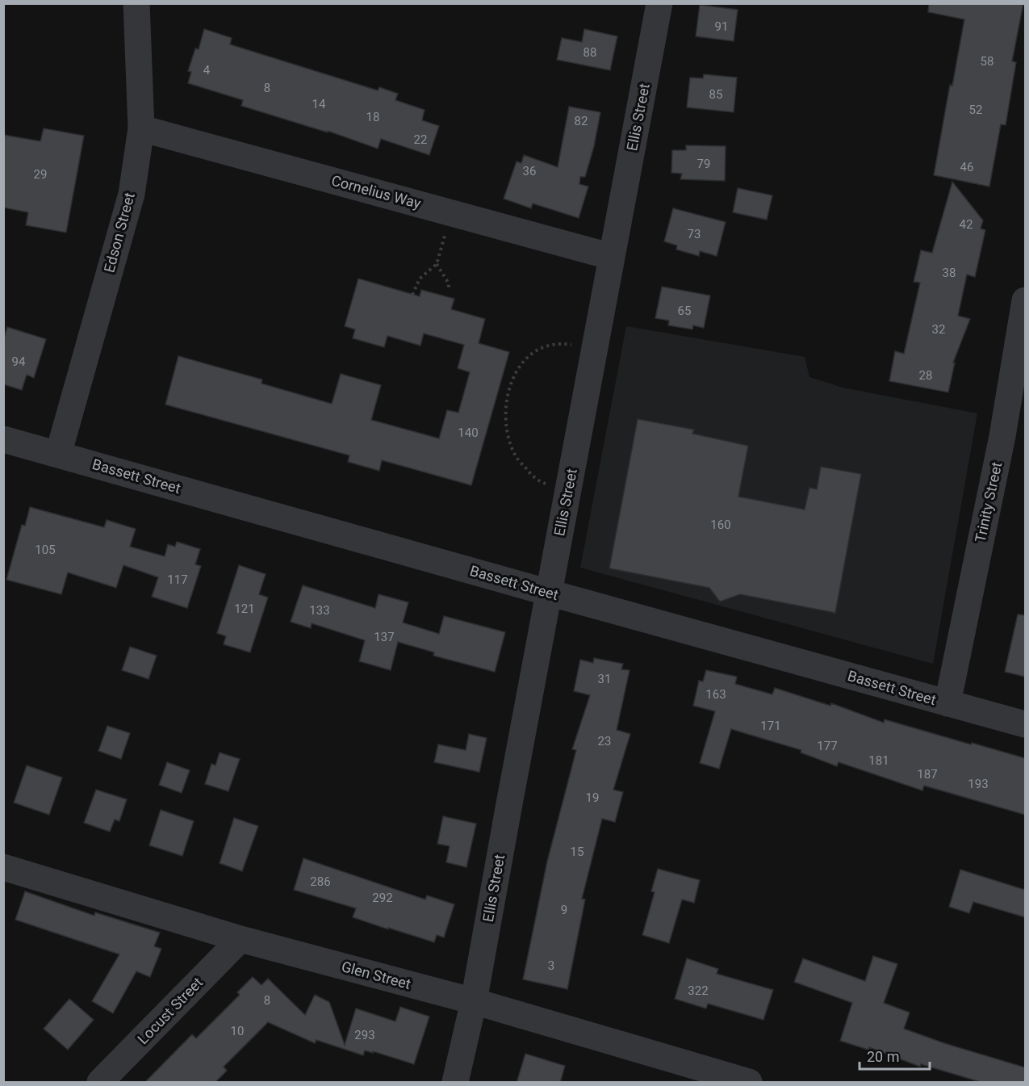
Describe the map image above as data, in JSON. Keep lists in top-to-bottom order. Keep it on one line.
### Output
{"streets":{"street":["Ellis Street","Cornelius Way","Edson Street","Bassett Street","Trinity Street","Glen Street","Locust Street"]},"crossings":[["Ellis Street","Cornelius Way"],["Ellis Street","Bassett Street"],["Ellis Street","Glen Street"],["Cornelius Way","Edson Street"],["Edson Street","Bassett Street"],["Bassett Street","Trinity Street"],["Glen Street","Locust Street"]],"house_numbers":["91","88","58","4","8","85","14","52","18","82","22","79","46","36","29","42","73","38","65","32","94","28","140","160","105","117","121","133","137","31","163","171","23","177","181","187","193","19","15","286","292","9","3","322","8","10","293"],"scale_bar":"20 m"}
